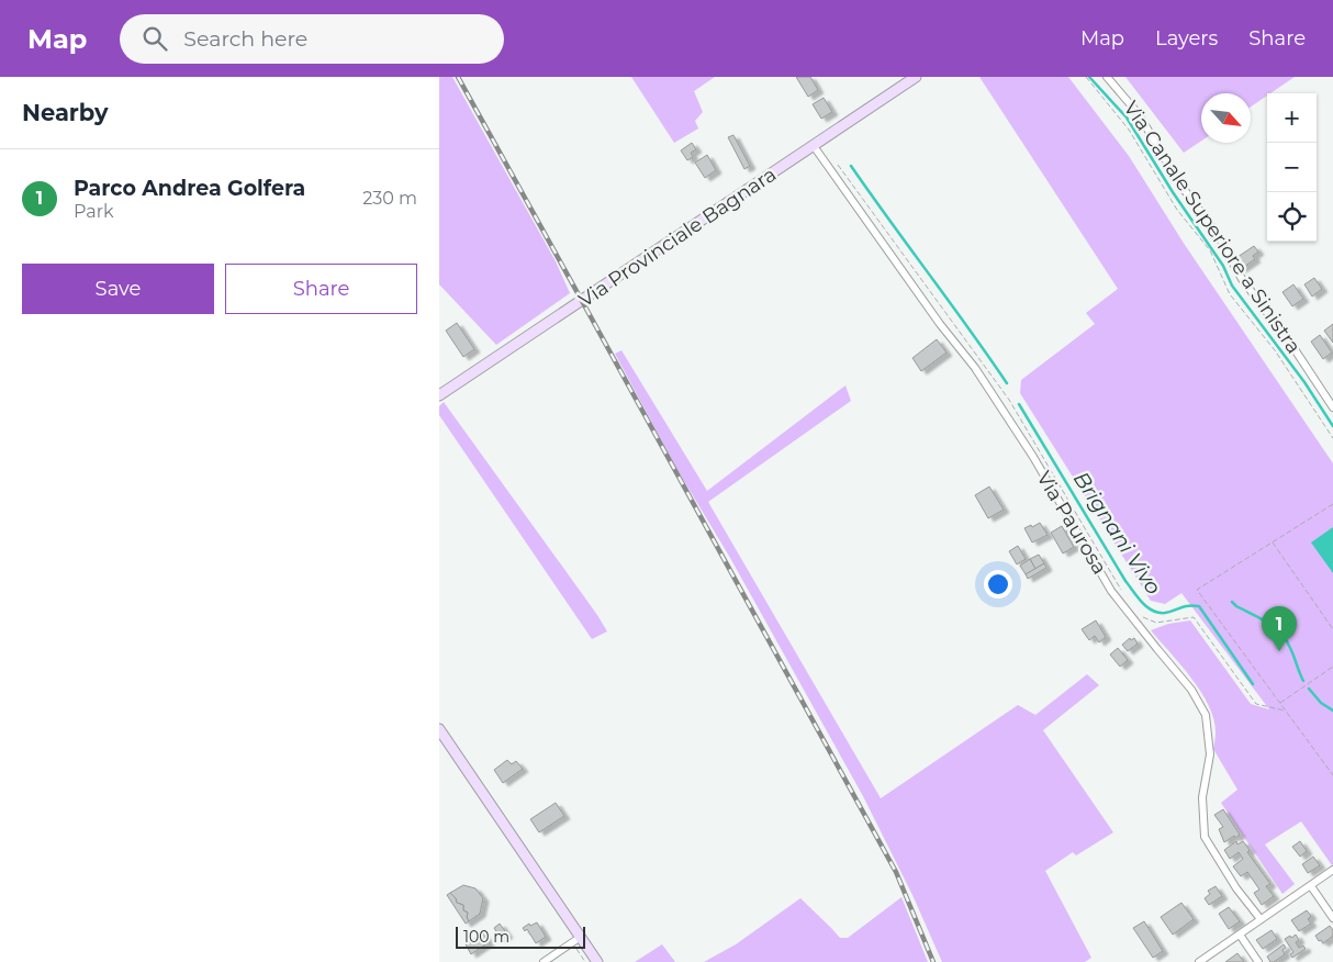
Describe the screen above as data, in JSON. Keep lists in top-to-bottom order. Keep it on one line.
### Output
{"streets":{"main road":["Via Provinciale Bagnara"],"street":["Via Canale Superiore a Sinistra","Via Paurosa"]},"crossings":[["Via Provinciale Bagnara","Via Paurosa"]],"water":["Brignani Vivo"],"scale_bar":"100 m","north":"bottom right","page":{"header":"Map","search":"Search here","nav":["Map","Layers","Share"],"heading":"Nearby","map_buttons":["+","−"],"list":[{"mark":"1","name":"Parco Andrea Golfera","note":"Park","value":"230 m"}],"buttons":["Save","Share"],"pins":"1","scale":"100 m"}}
